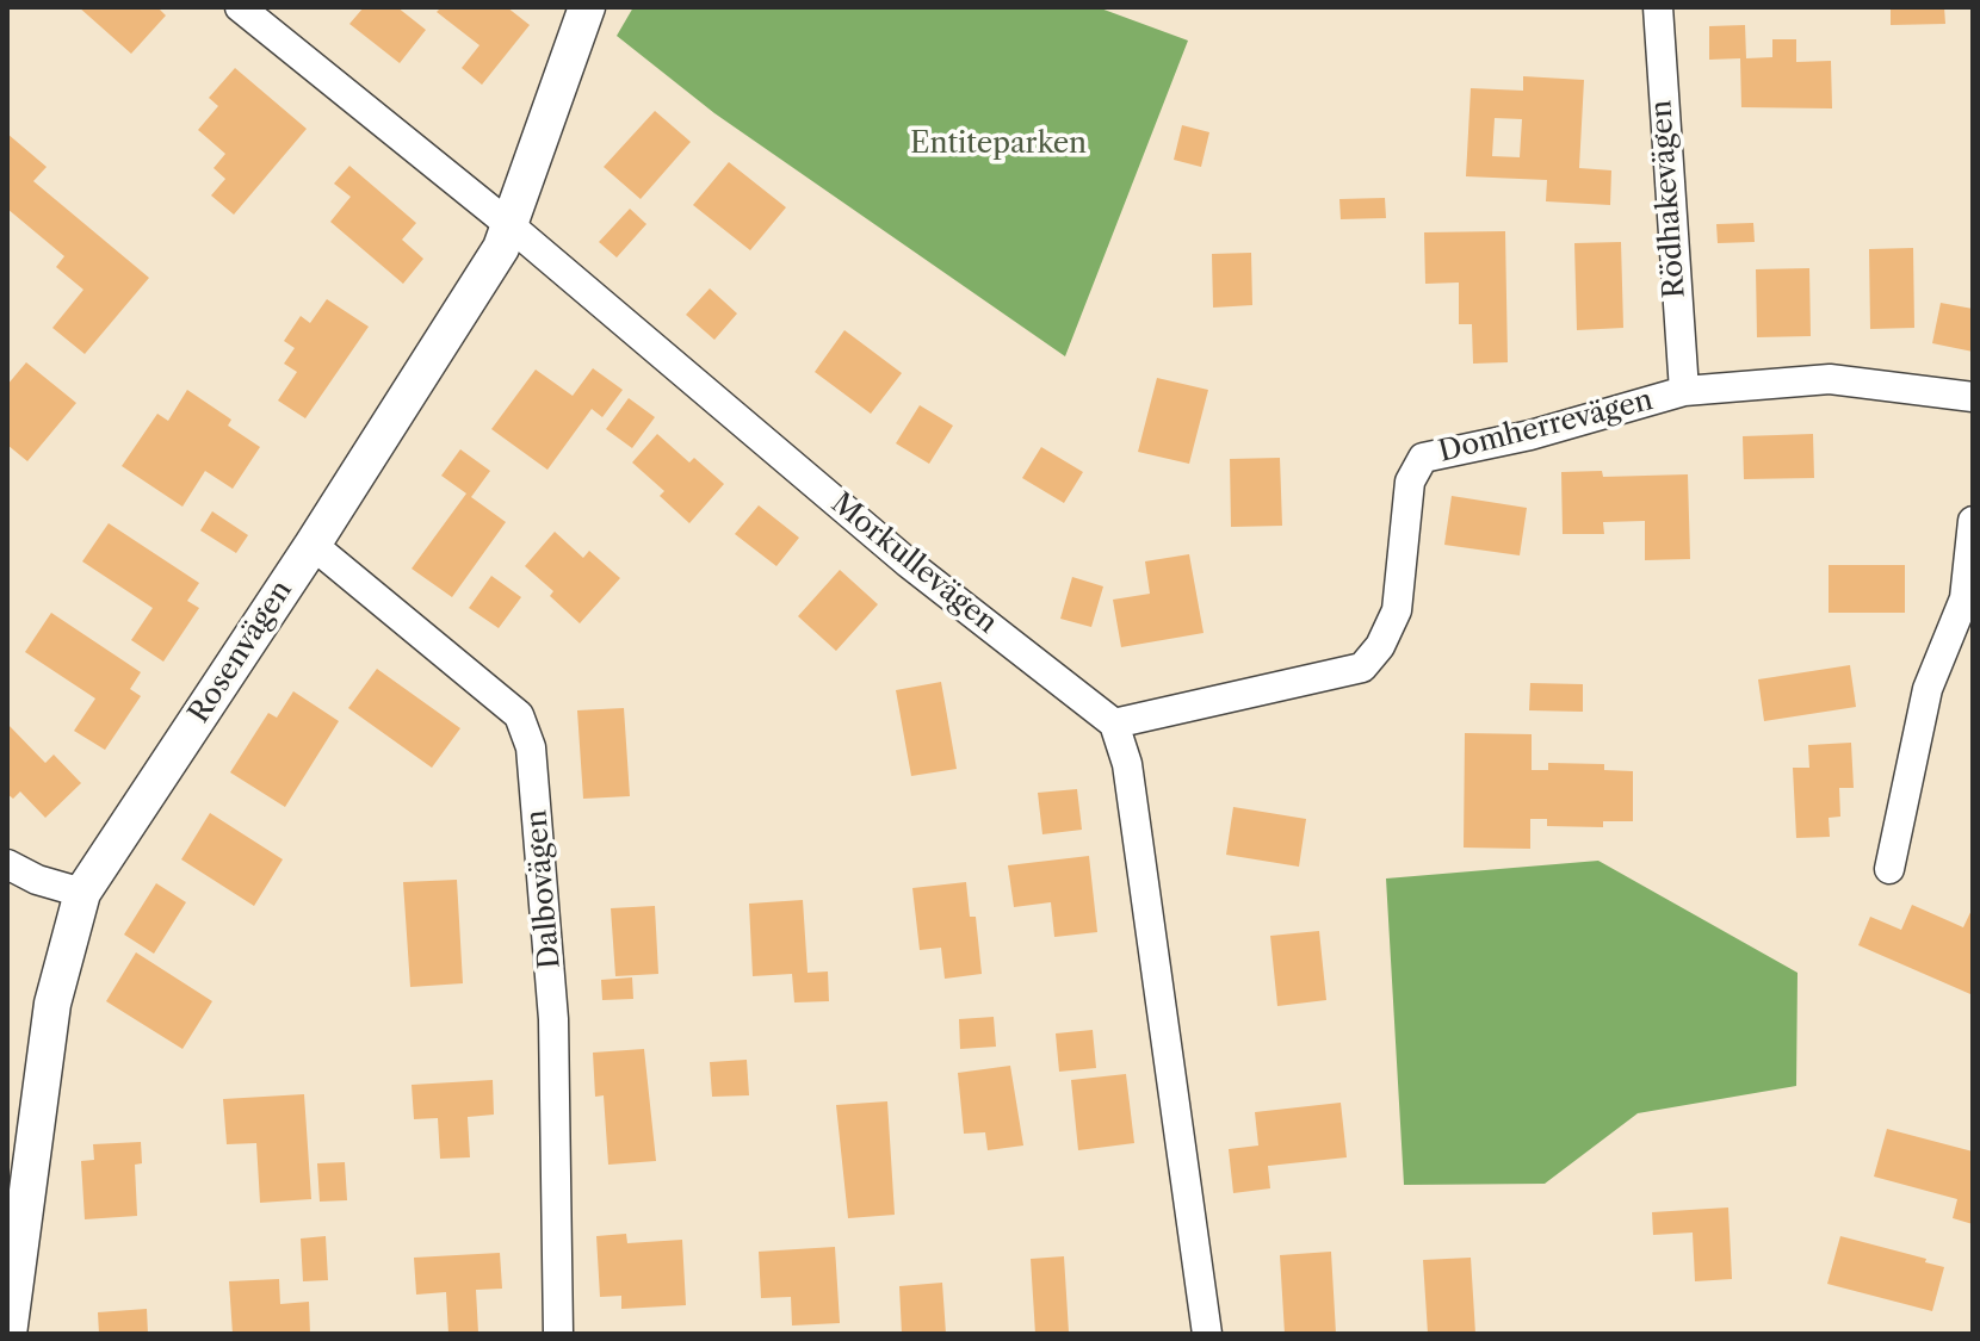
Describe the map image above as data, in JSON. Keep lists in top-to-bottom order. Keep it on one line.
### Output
{"streets":{"street":["Rödhakevägen","Domherrevägen","Morkullevägen","Rosenvägen","Dalbovägen"]},"crossings":[["Rödhakevägen","Domherrevägen"],["Domherrevägen","Morkullevägen"],["Morkullevägen","Rosenvägen"],["Rosenvägen","Dalbovägen"]],"parks":["Entiteparken"]}
